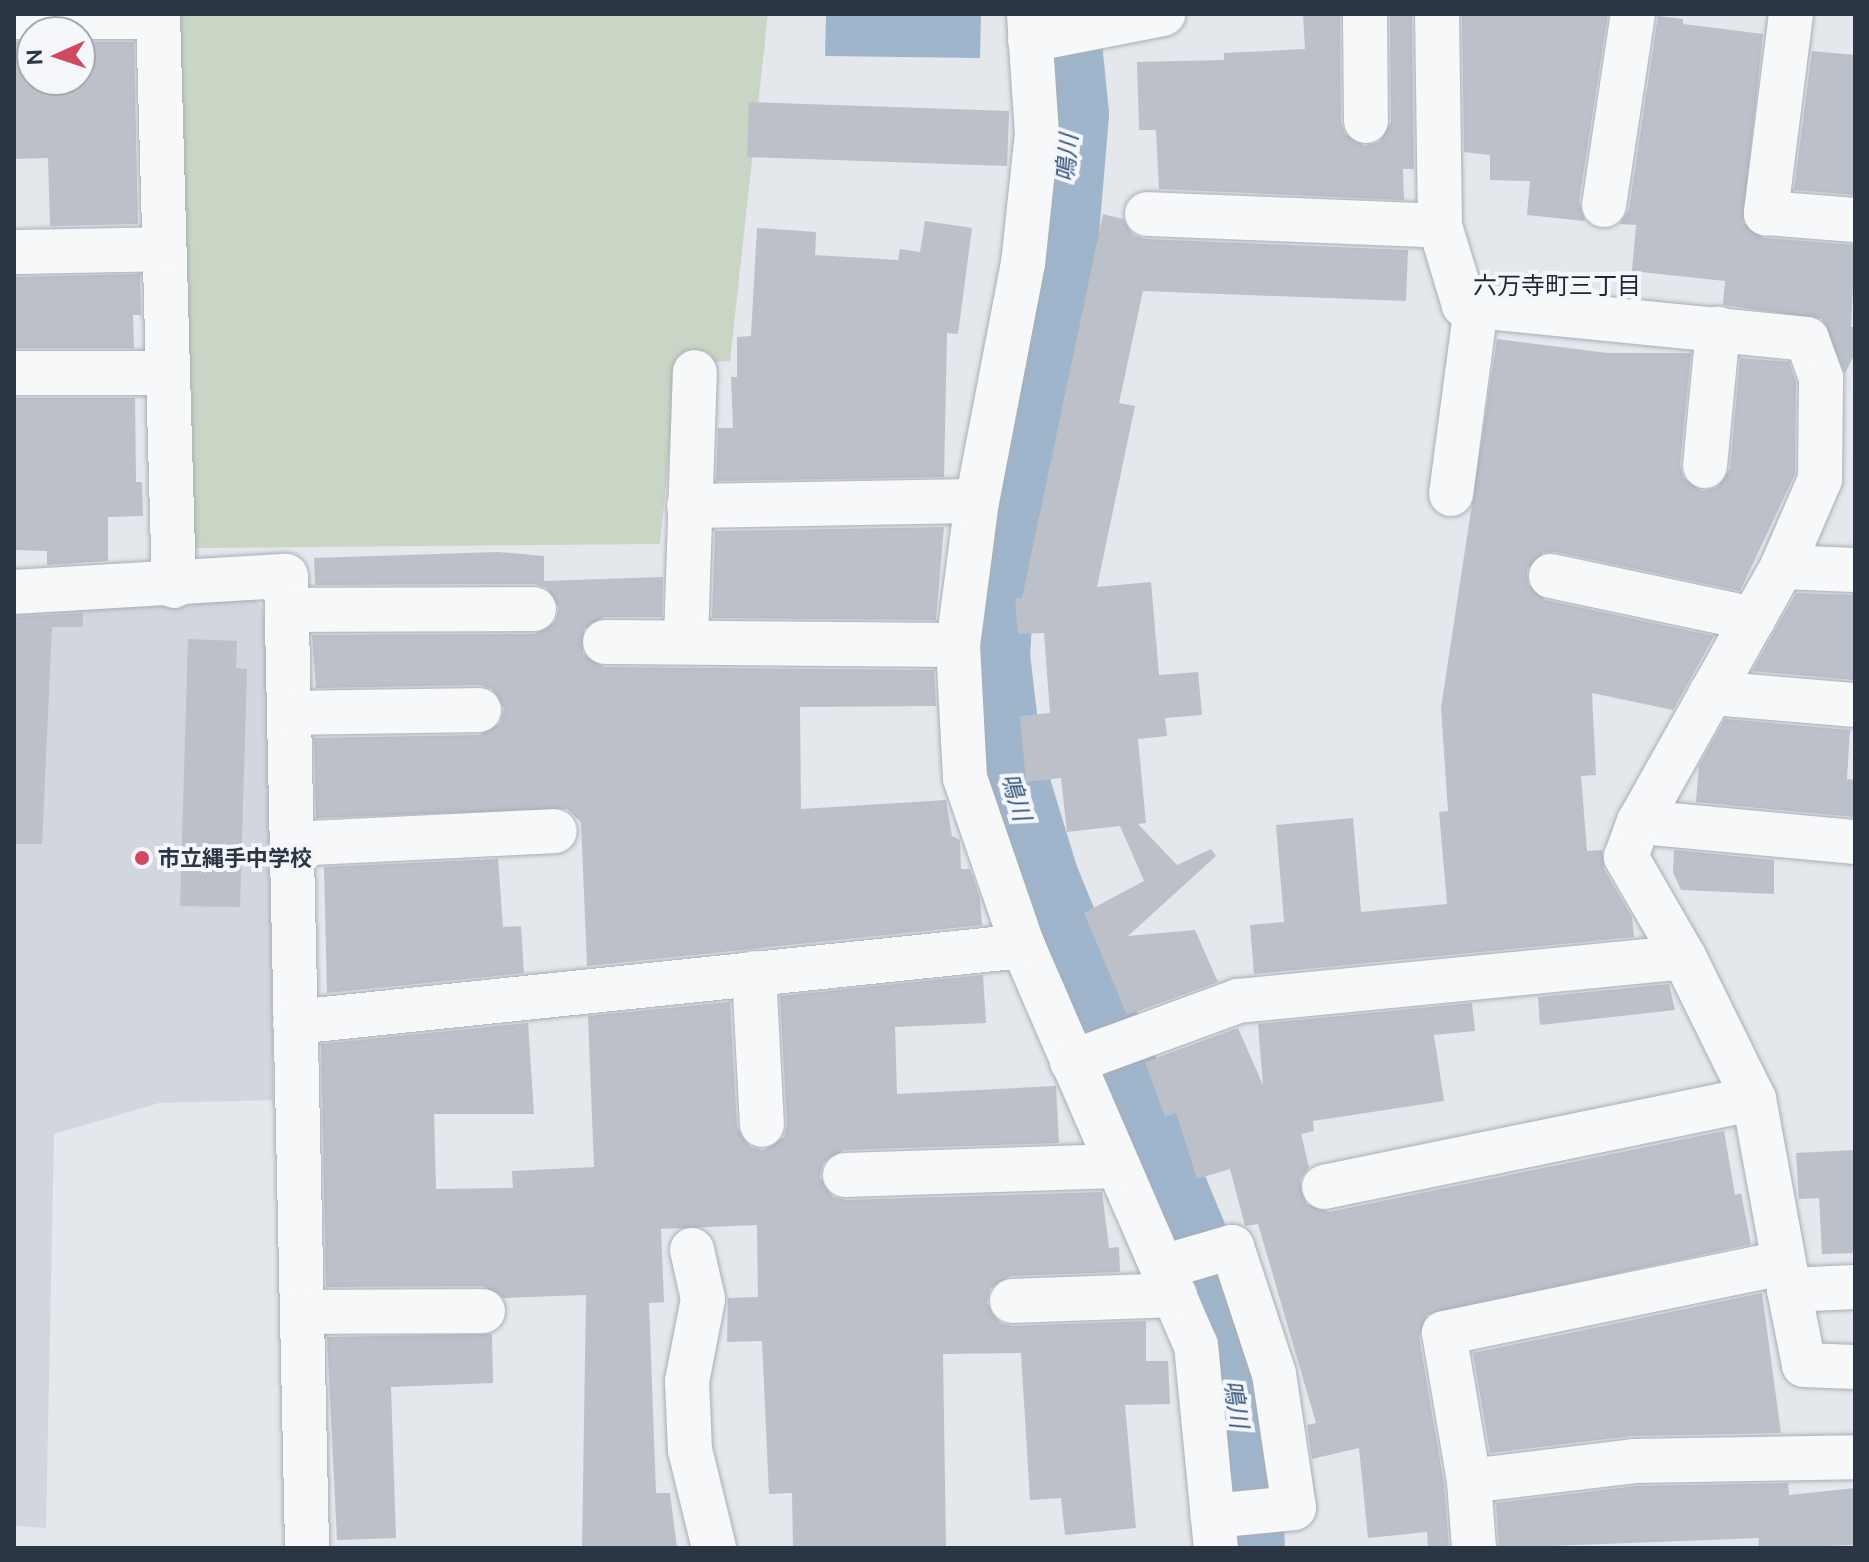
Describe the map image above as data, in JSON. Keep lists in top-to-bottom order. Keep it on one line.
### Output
{"districts":["六万寺町三丁目"],"water":["鳴川"],"places":["市立縄手中学校"],"north":"left"}
